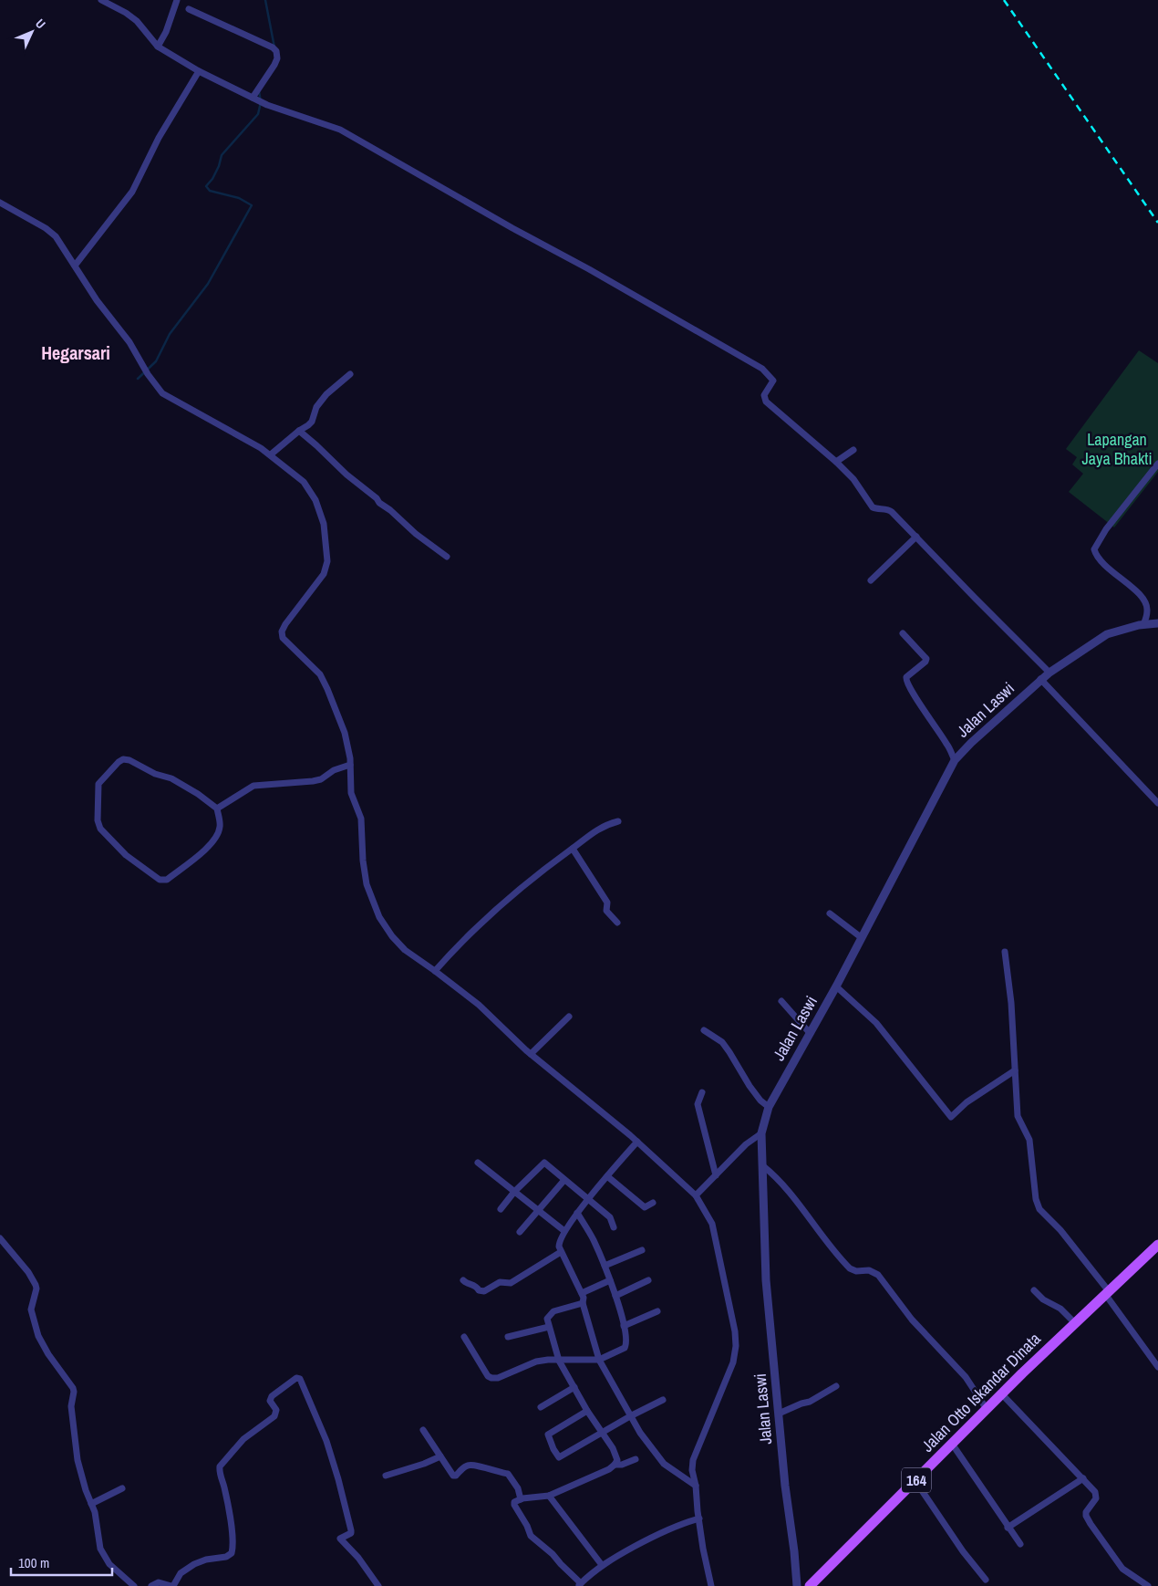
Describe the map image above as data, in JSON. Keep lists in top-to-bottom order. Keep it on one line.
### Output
{"streets":{"main road":["Jalan Otto Iskandar Dinata","164"],"street":["Jalan Laswi"]},"districts":["Hegarsari"],"parks":["Lapangan Jaya Bhakti"],"scale_bar":"100 m","north":"top right"}
